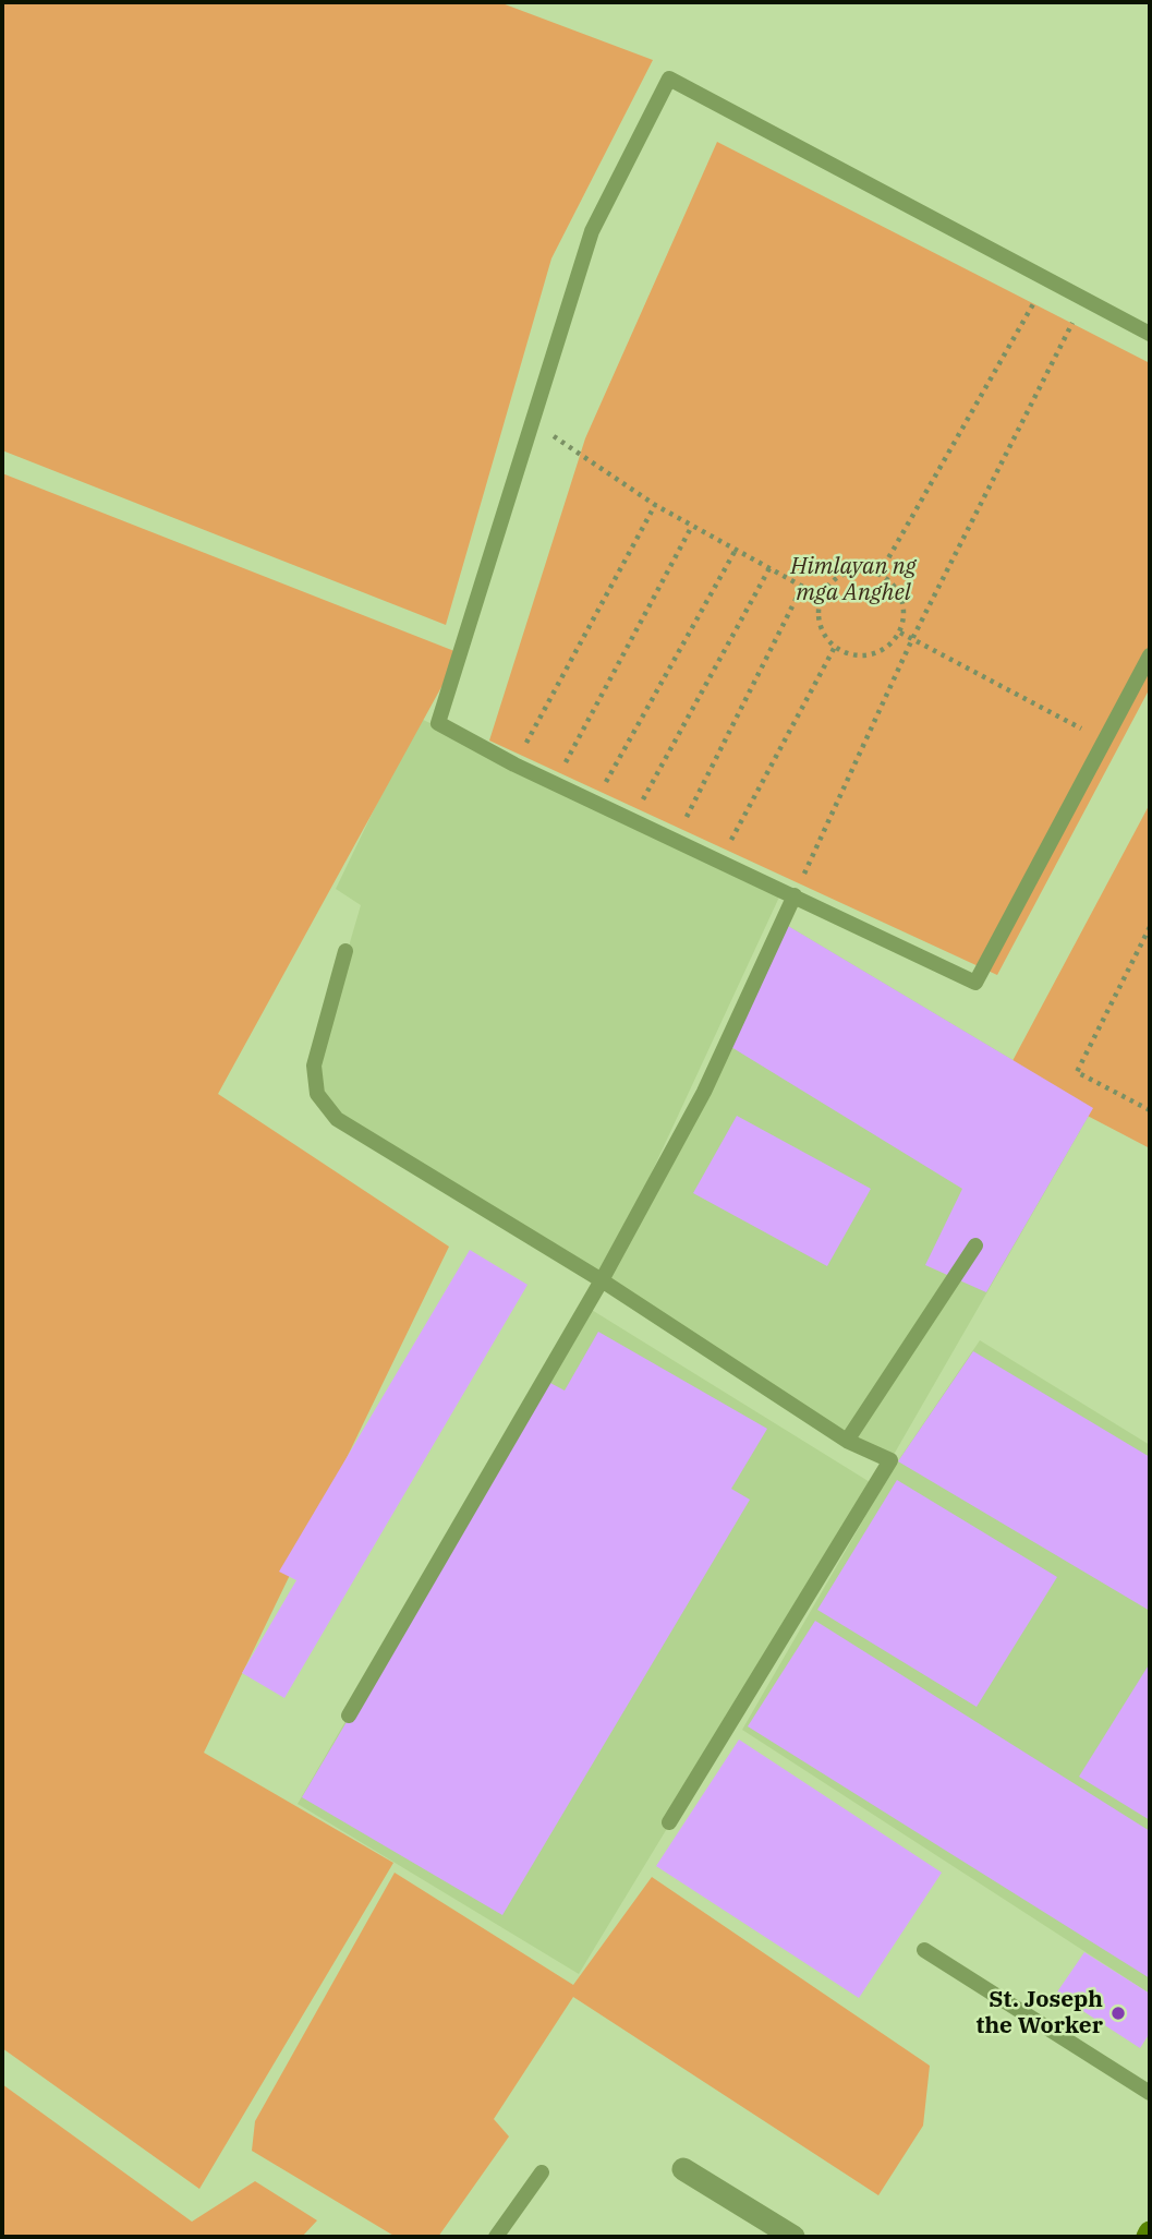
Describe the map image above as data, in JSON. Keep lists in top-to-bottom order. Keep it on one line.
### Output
{"parks":["Himlayan ng mga Anghel"],"places":["St. Joseph the Worker"]}
